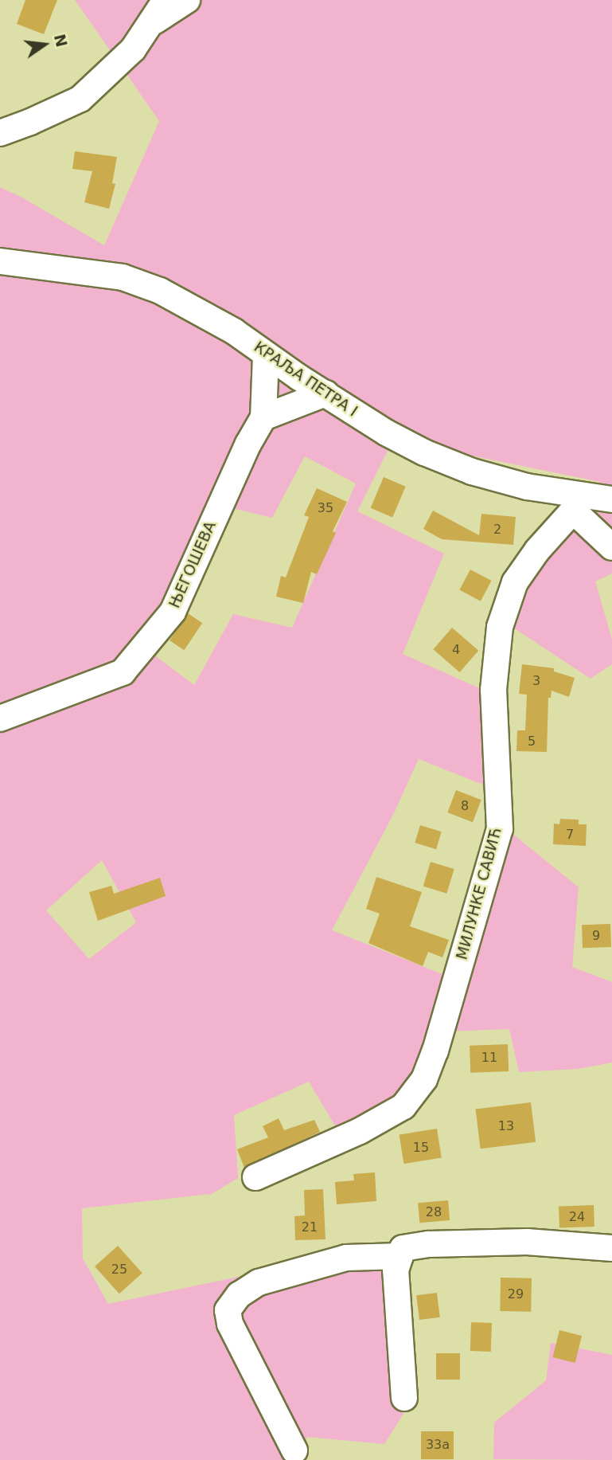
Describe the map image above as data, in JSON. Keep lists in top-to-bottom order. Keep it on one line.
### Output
{"streets":{"street":["КРАЉА ПЕТРА I","ЊЕГОШЕВА","МИЛУНКЕ САВИЋ"]},"crossings":[["КРАЉА ПЕТРА I","ЊЕГОШЕВА"],["КРАЉА ПЕТРА I","МИЛУНКЕ САВИЋ"]],"house_numbers":["35","2","4","3","5","8","7","9","11","13","15","28","24","21","25","29","33a"],"north":"right"}
